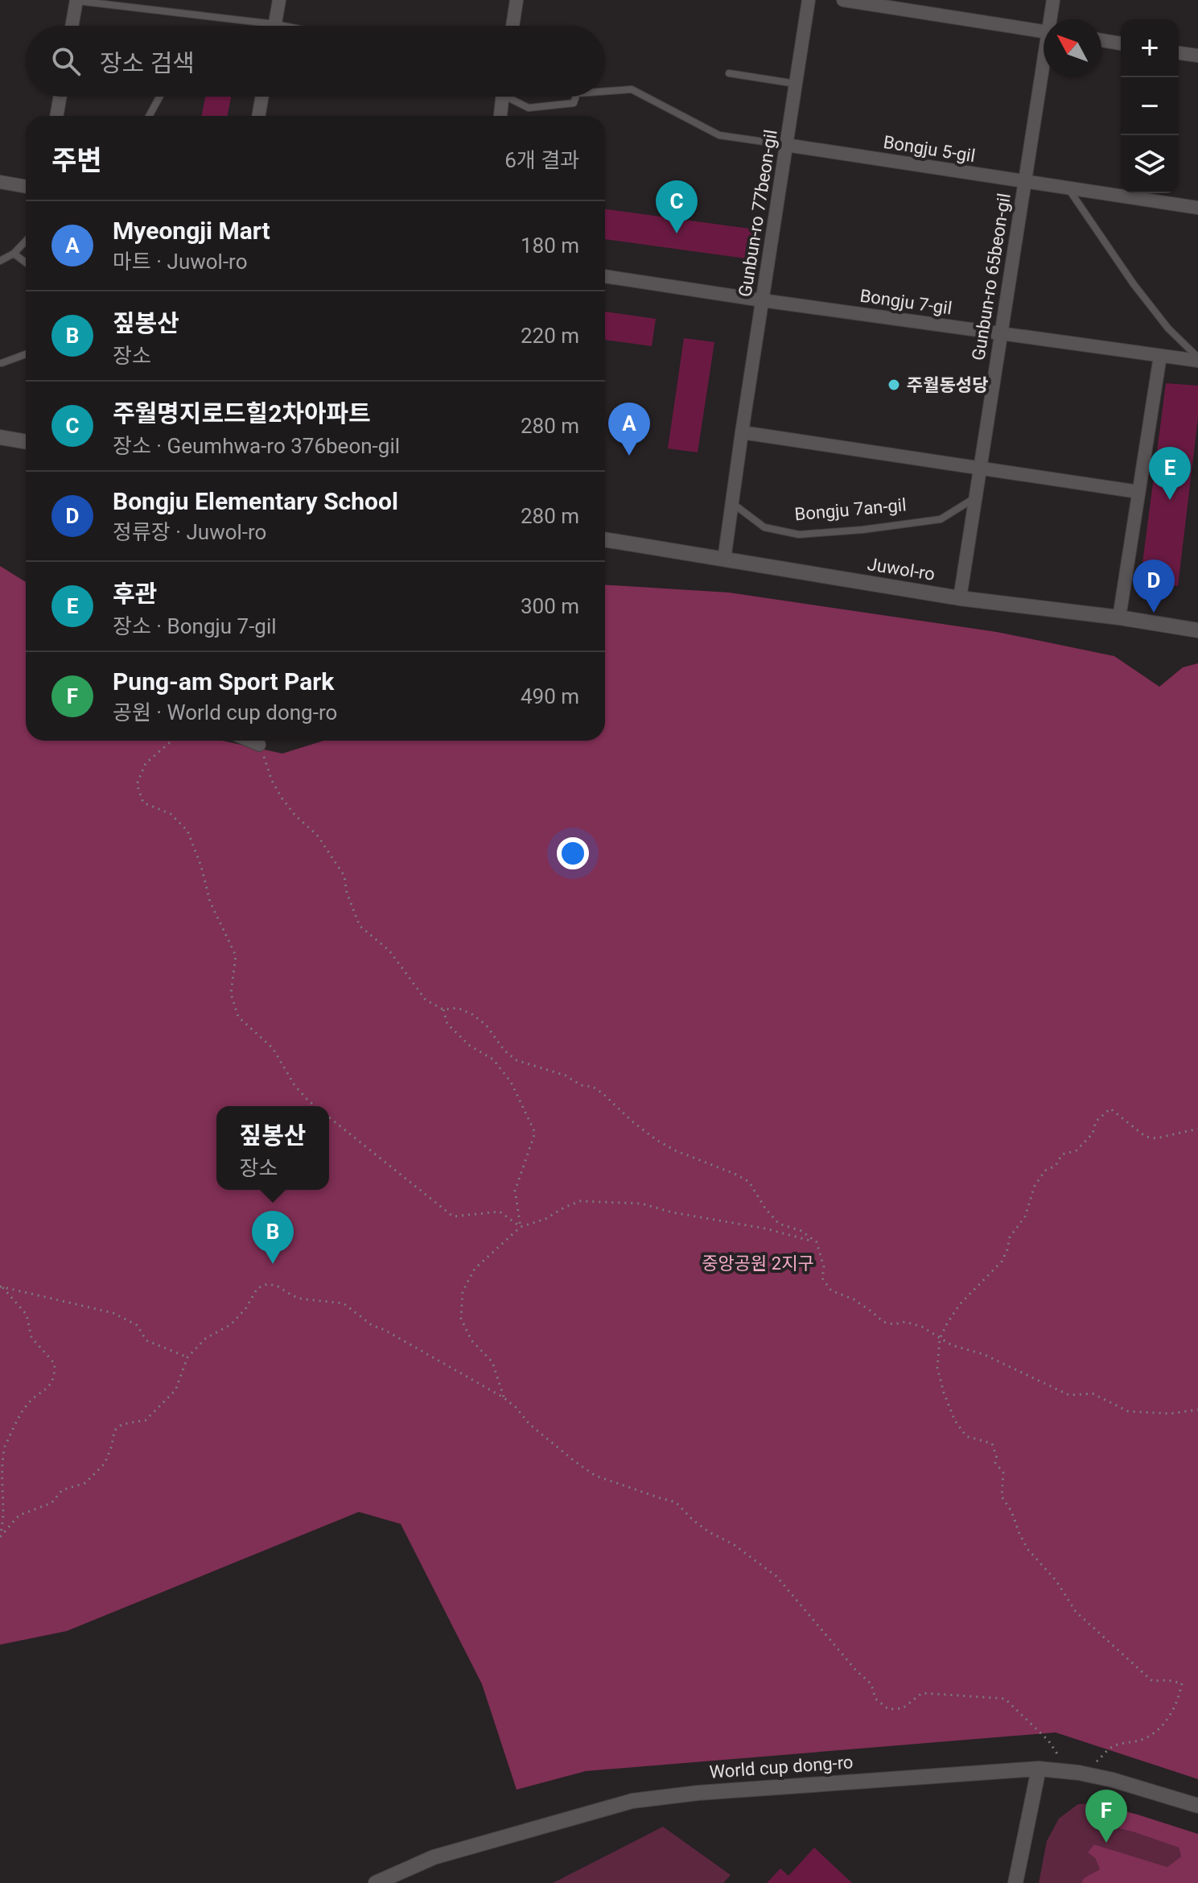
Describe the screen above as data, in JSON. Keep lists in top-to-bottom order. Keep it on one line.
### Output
{"streets":{"street":["Bongju 5-gil","Gunbun-ro 77beon-gil","Gunbun-ro 65beon-gil","Bongju 7-gil","Juwol-ro","World cup dong-ro"],"lane":["Bongju 7an-gil"]},"crossings":[["Bongju 5-gil","Gunbun-ro 77beon-gil"],["Bongju 5-gil","Gunbun-ro 65beon-gil"],["Bongju 5-gil","Bongju 7-gil"],["Gunbun-ro 77beon-gil","Bongju 7-gil"],["Gunbun-ro 77beon-gil","Bongju 7an-gil"],["Gunbun-ro 77beon-gil","Juwol-ro"],["Gunbun-ro 65beon-gil","Bongju 7-gil"],["Gunbun-ro 65beon-gil","Bongju 7an-gil"],["Gunbun-ro 65beon-gil","Juwol-ro"]],"parks":["중앙공원 2지구"],"places":["주월동성당"],"north":"top left","page":{"map_buttons":["+","−"],"search":"장소 검색","heading":["주변","6개 결과"],"pins":["C","A","E","D","B","F"],"list":[{"mark":"A","name":"Myeongji Mart","note":"마트 · Juwol-ro","value":"180 m"},{"mark":"B","name":"짚봉산","note":"장소","value":"220 m"},{"mark":"C","name":"주월명지로드힐2차아파트","note":"장소 · Geumhwa-ro 376beon-gil","value":"280 m"},{"mark":"D","name":"Bongju Elementary School","note":"정류장 · Juwol-ro","value":"280 m"},{"mark":"E","name":"후관","note":"장소 · Bongju 7-gil","value":"300 m"},{"mark":"F","name":"Pung-am Sport Park","note":"공원 · World cup dong-ro","value":"490 m"}],"popup":["짚봉산","장소"]}}
